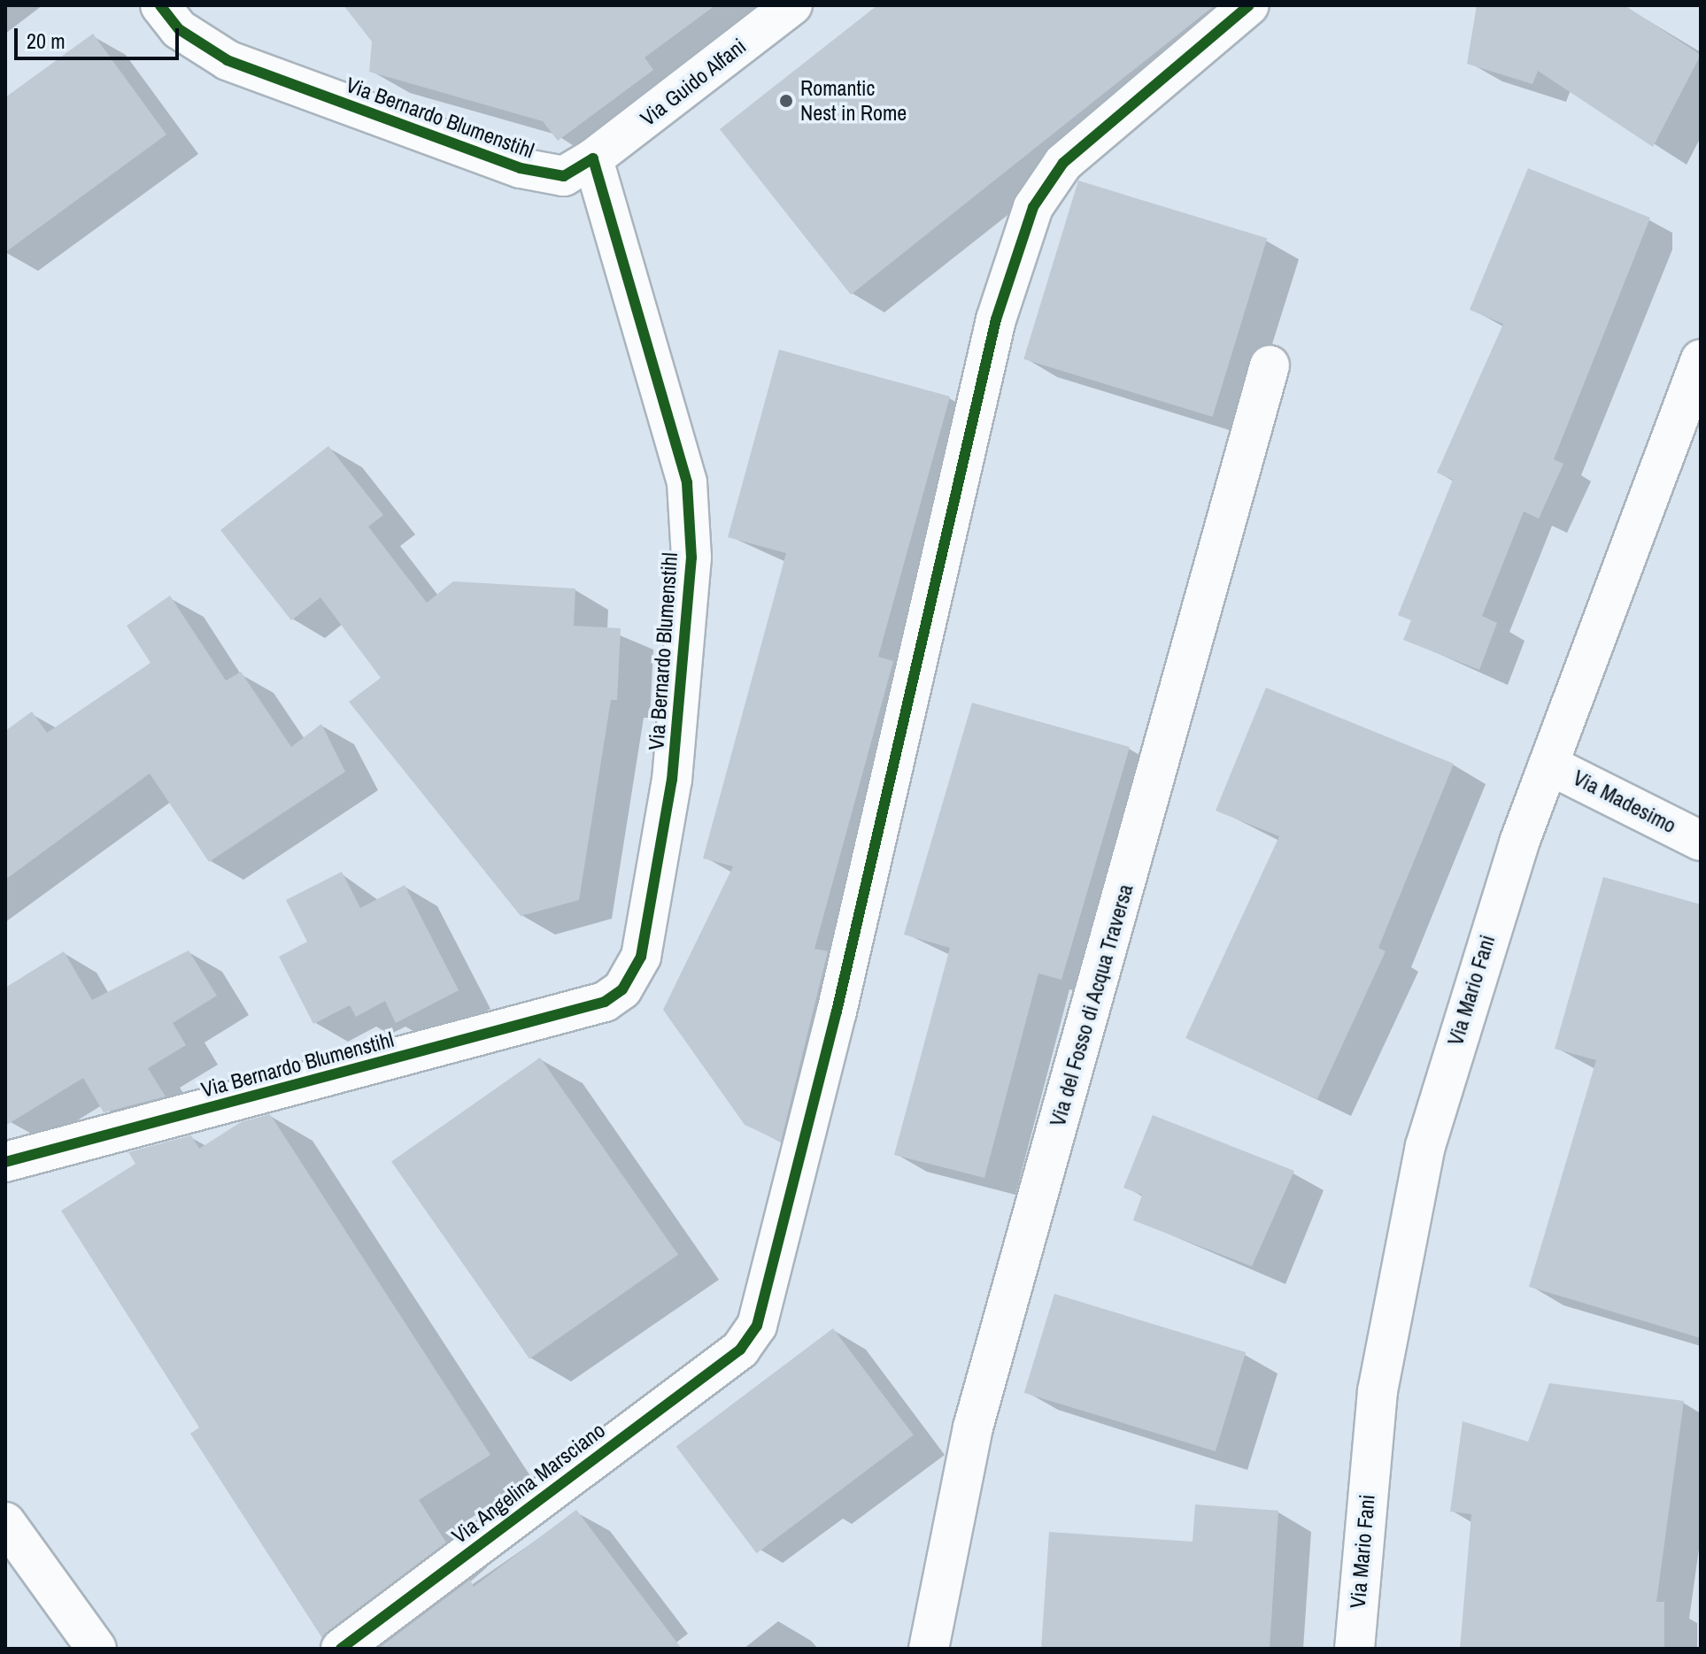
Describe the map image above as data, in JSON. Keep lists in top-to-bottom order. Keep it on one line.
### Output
{"streets":{"street":["Via Guido Alfani","Via Bernardo Blumenstihl","Via Madesimo","Via Mario Fani","Via del Fosso di Acqua Traversa","Via Angelina Marsciano"]},"crossings":[["Via Guido Alfani","Via Bernardo Blumenstihl"],["Via Madesimo","Via Mario Fani"]],"places":["Romantic Nest in Rome"],"scale_bar":"20 m"}
